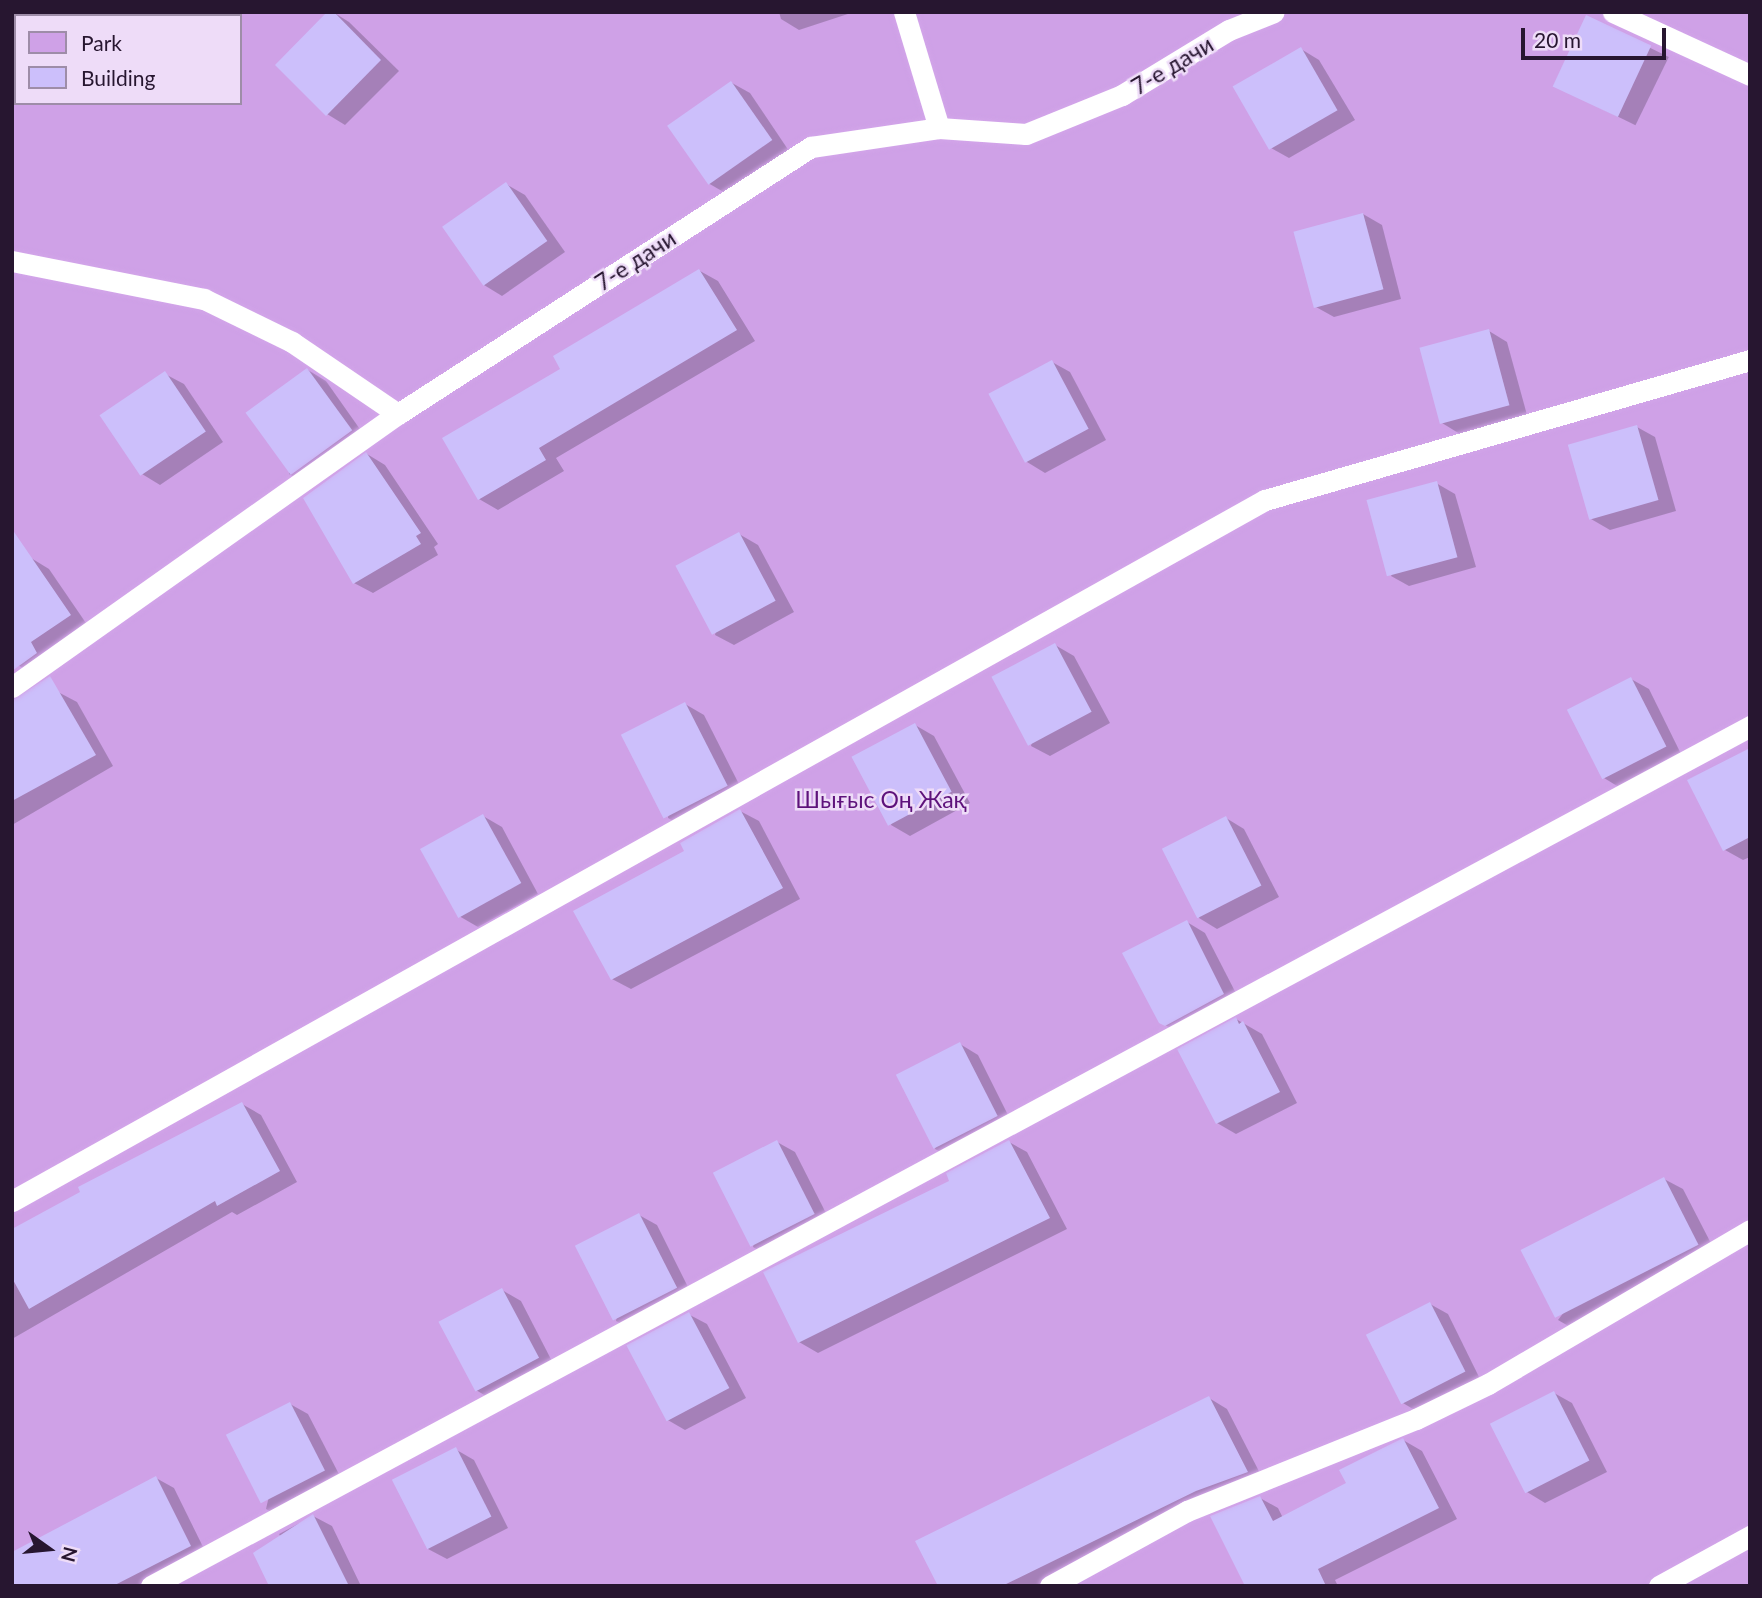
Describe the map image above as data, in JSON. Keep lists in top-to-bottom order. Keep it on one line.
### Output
{"streets":{"lane":["7-е дачи"]},"parks":["Шығыс Оң Жақ"],"legend":["Park","Building"],"scale_bar":"20 m","north":"right"}
